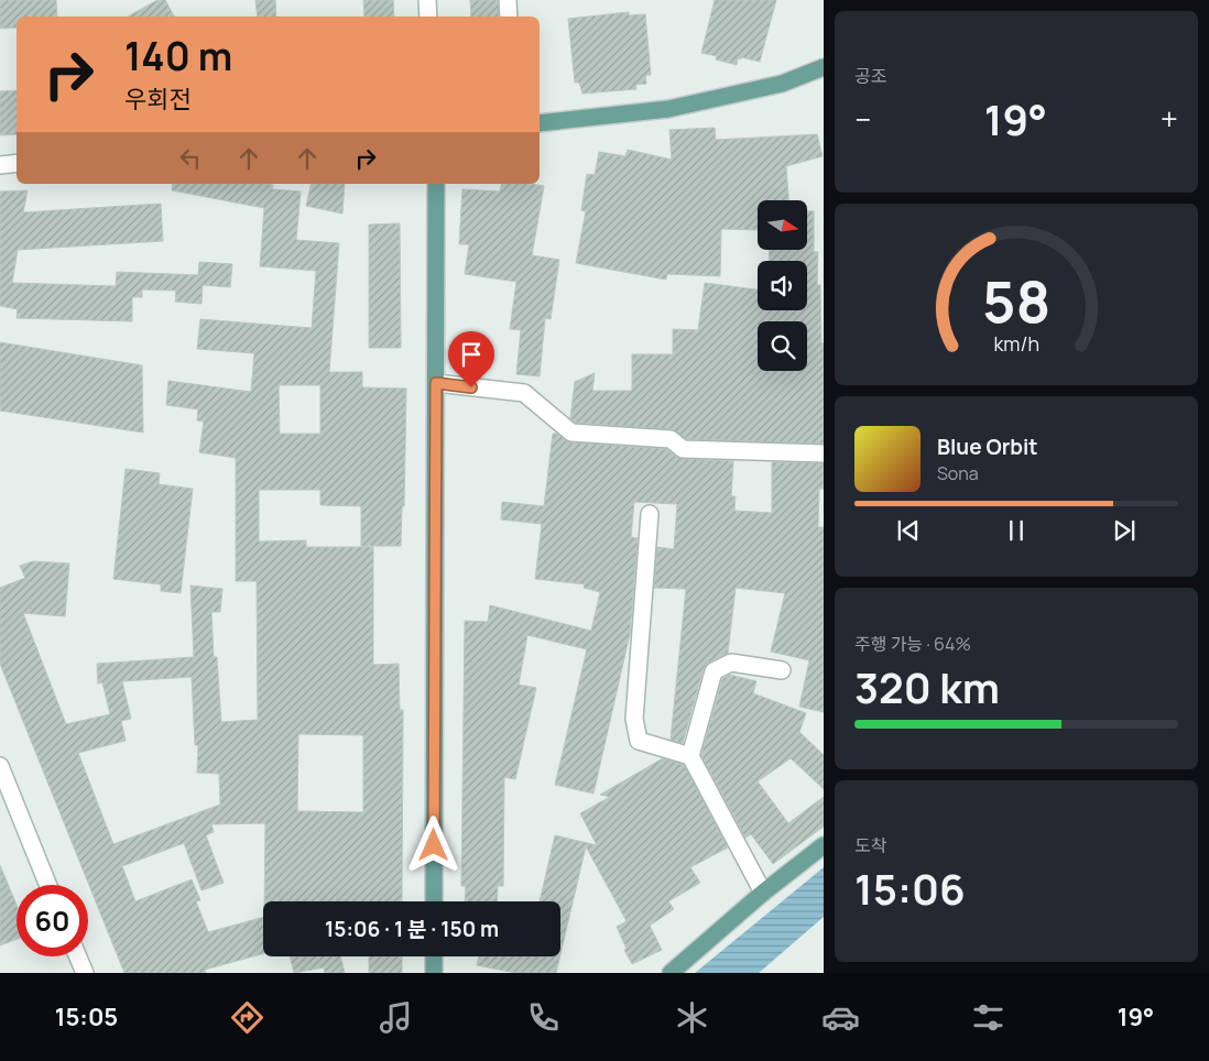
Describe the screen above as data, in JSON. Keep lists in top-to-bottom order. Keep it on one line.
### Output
{"north":"right","page":{"tile":["공조",["주행 가능 · 64%","320 km"],["도착","15:06"]],"turn":["140 m","우회전"],"heat":["−","19°","+"],"song":["Blue Orbit","Sona"],"limit":"60","trip":"15:06 · 1 분 · 150 m","tabs":["15:05","19°"],"gauge":["58","km/h"]}}
